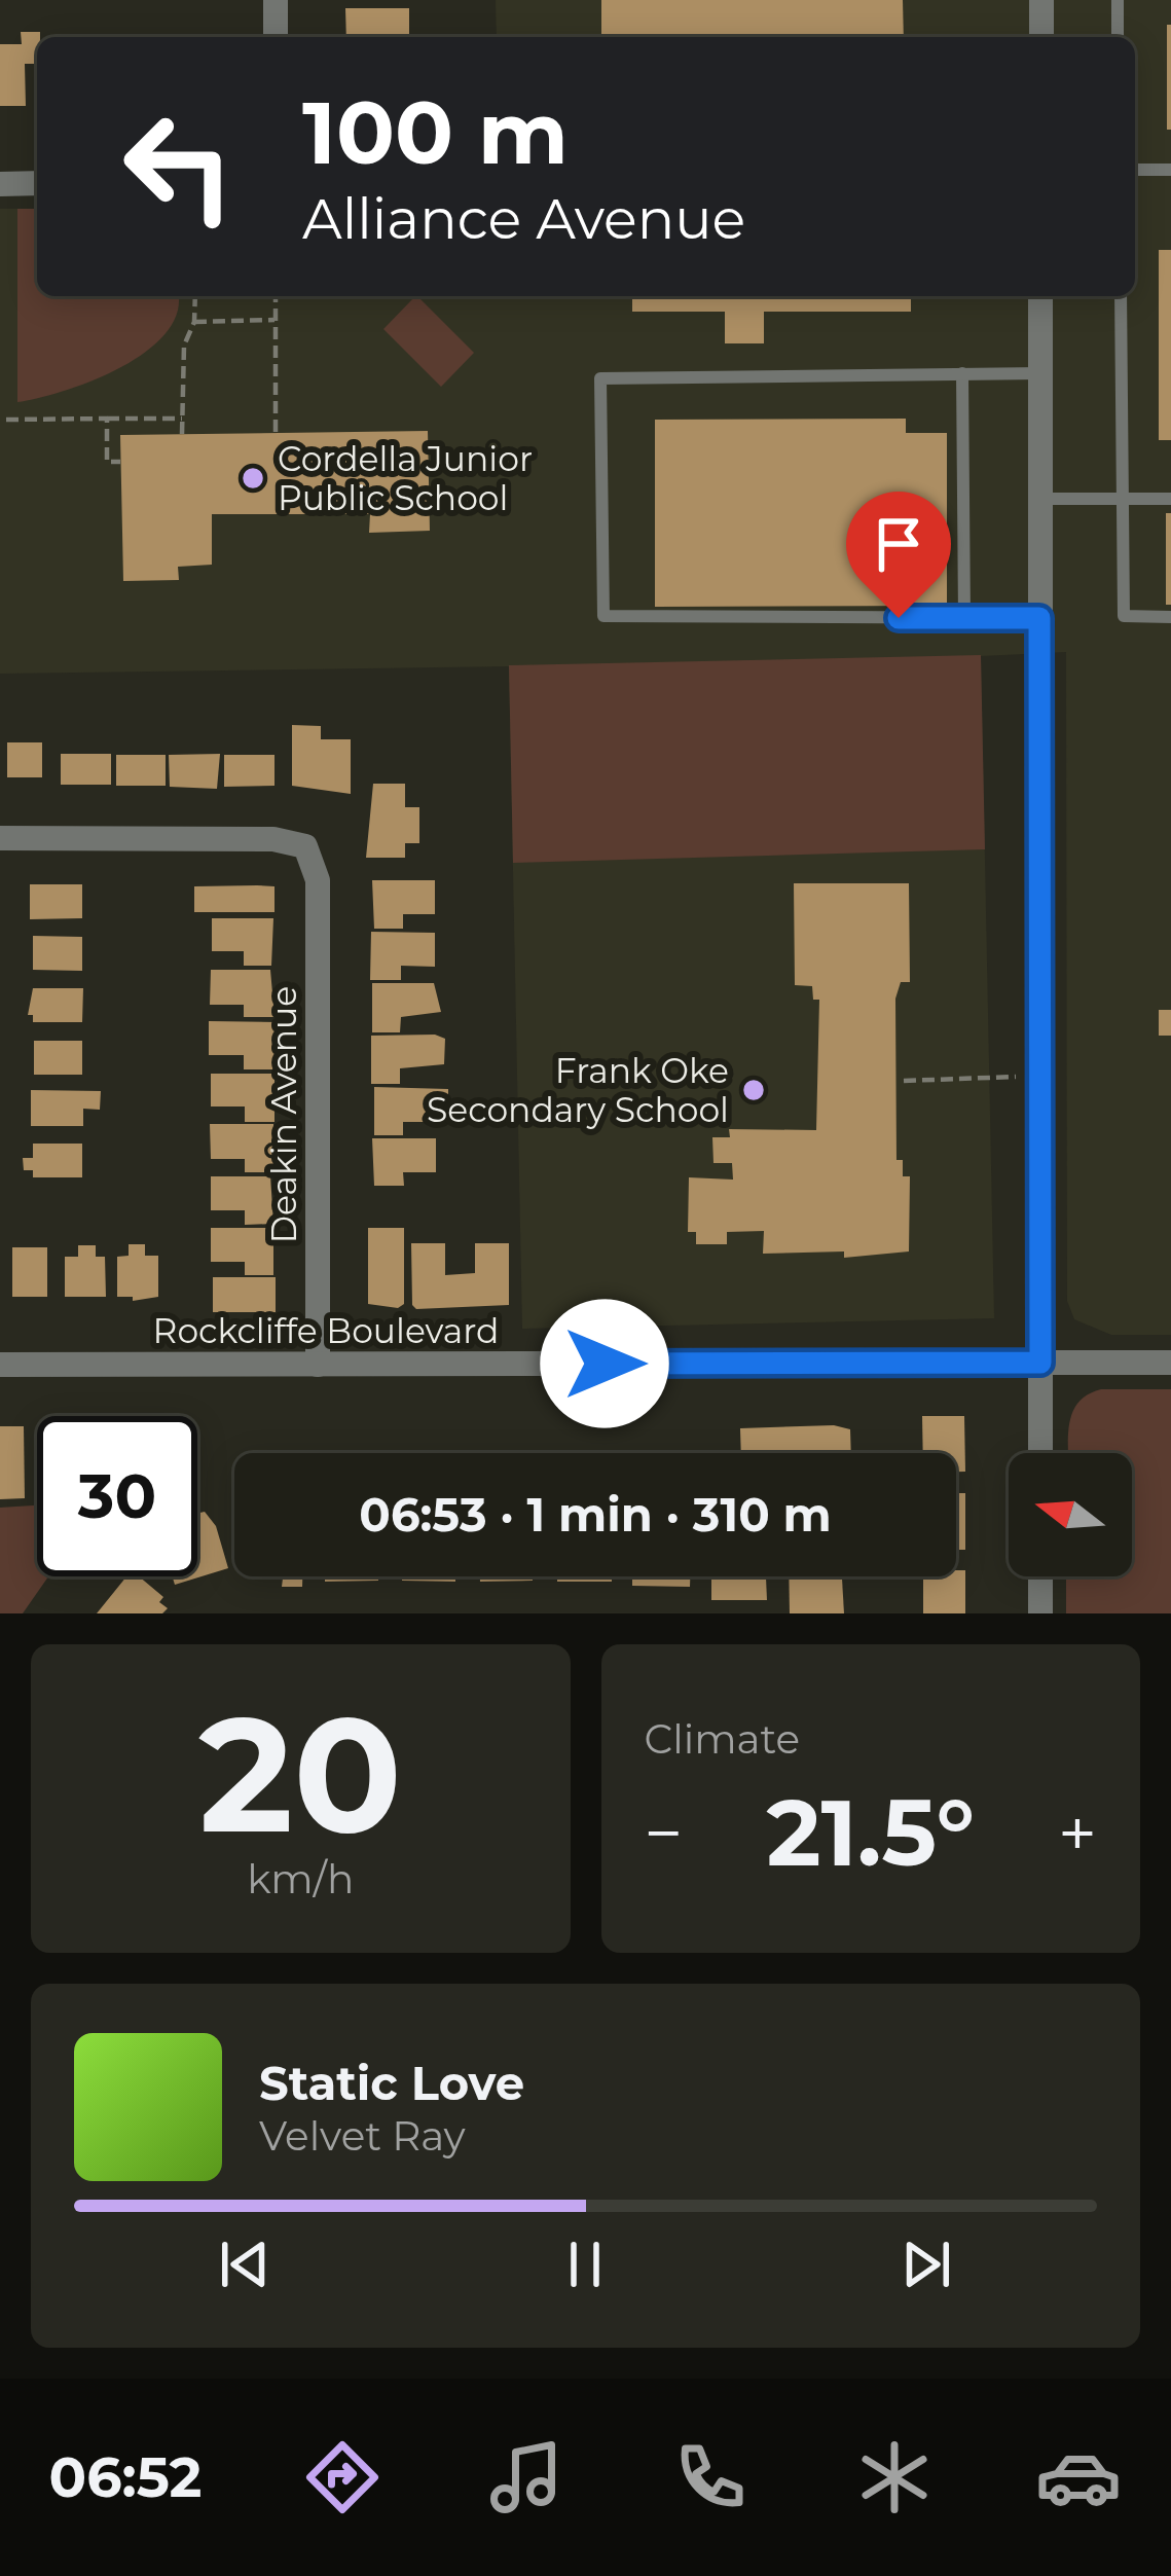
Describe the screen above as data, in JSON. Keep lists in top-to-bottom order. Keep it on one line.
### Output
{"streets":{"street":["Deakin Avenue","Rockcliffe Boulevard"]},"crossings":[["Deakin Avenue","Rockcliffe Boulevard"]],"places":["Cordella Junior Public School","Frank Oke Secondary School"],"north":"left","page":{"turn":["100 m","Alliance Avenue"],"limit":"30","trip":"06:53 · 1 min · 310 m","tile":[["20","km/h"],"Climate"],"heat":["−","21.5°","+"],"song":["Static Love","Velvet Ray"],"tabs":"06:52"}}
